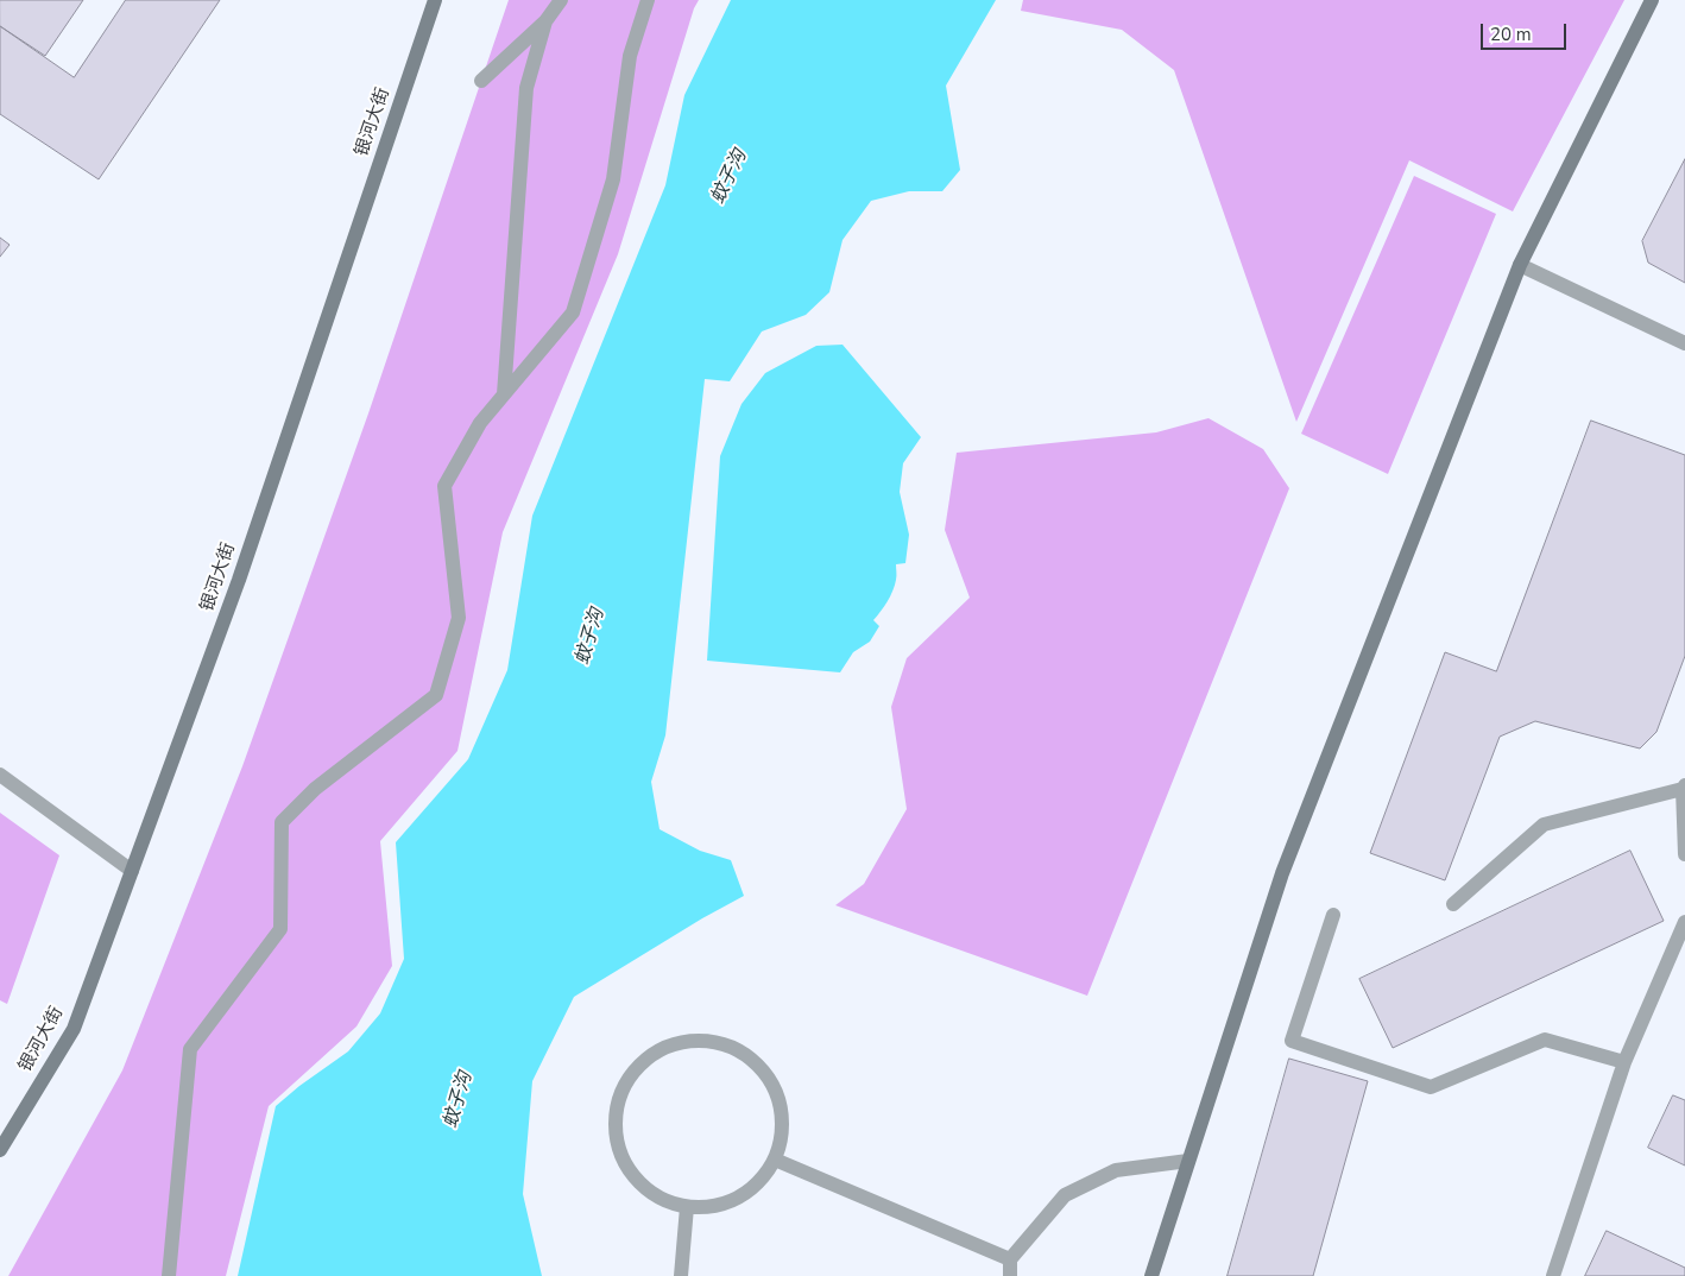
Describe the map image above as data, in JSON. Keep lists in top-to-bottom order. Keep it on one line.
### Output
{"streets":{"street":["银河大街"]},"water":["蚊子沟"],"scale_bar":"20 m"}
